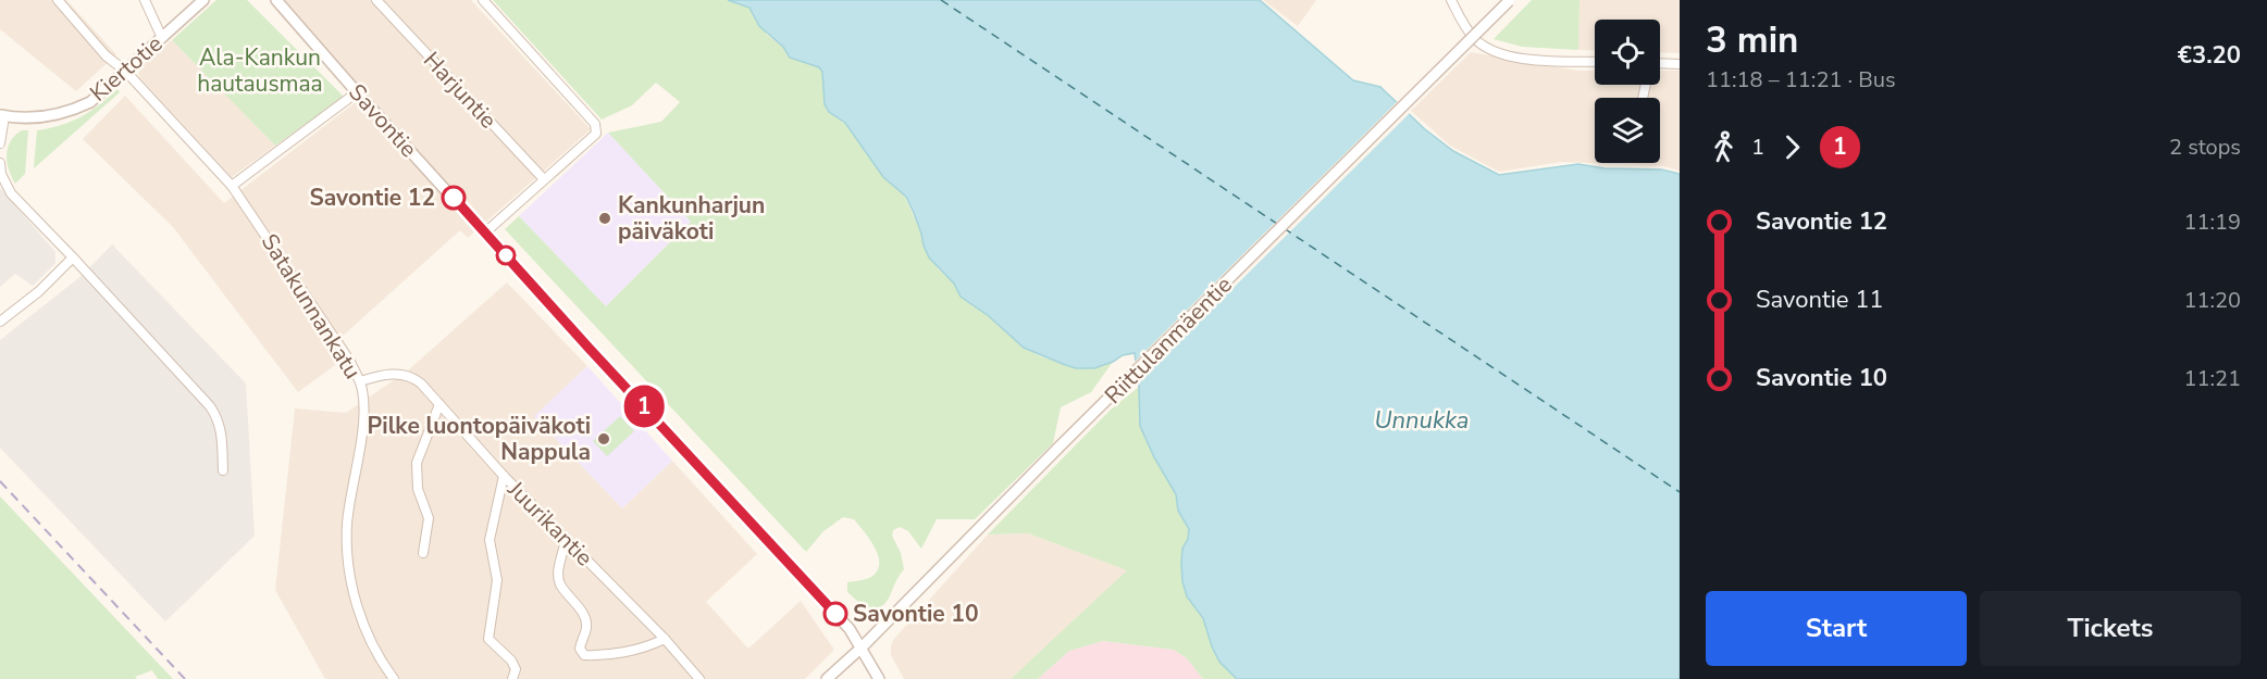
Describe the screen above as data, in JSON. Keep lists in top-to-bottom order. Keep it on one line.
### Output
{"streets":{"street":["Kiertotie","Harjuntie","Savontie","Satakunnankatu","Riittulanmäentie","Juurikantie"]},"crossings":[["Kiertotie","Satakunnankatu"],["Savontie","Riittulanmäentie"],["Satakunnankatu","Juurikantie"]],"water":["Unnukka"],"parks":["Ala-Kankun hautausmaa"],"places":["Savontie 12","Kankunharjun päiväkoti","Pilke luontopäiväkoti Nappula","Savontie 10"],"lines":["bus line 1"],"page":{"on_map":"1","heading":["3 min","11:18 – 11:21 · Bus","€3.20"],"legs":["1","1","2 stops"],"list":[{"name":"Savontie 12","value":"11:19"},{"name":"Savontie 11","value":"11:20"},{"name":"Savontie 10","value":"11:21"}],"buttons":["Start","Tickets"]}}
